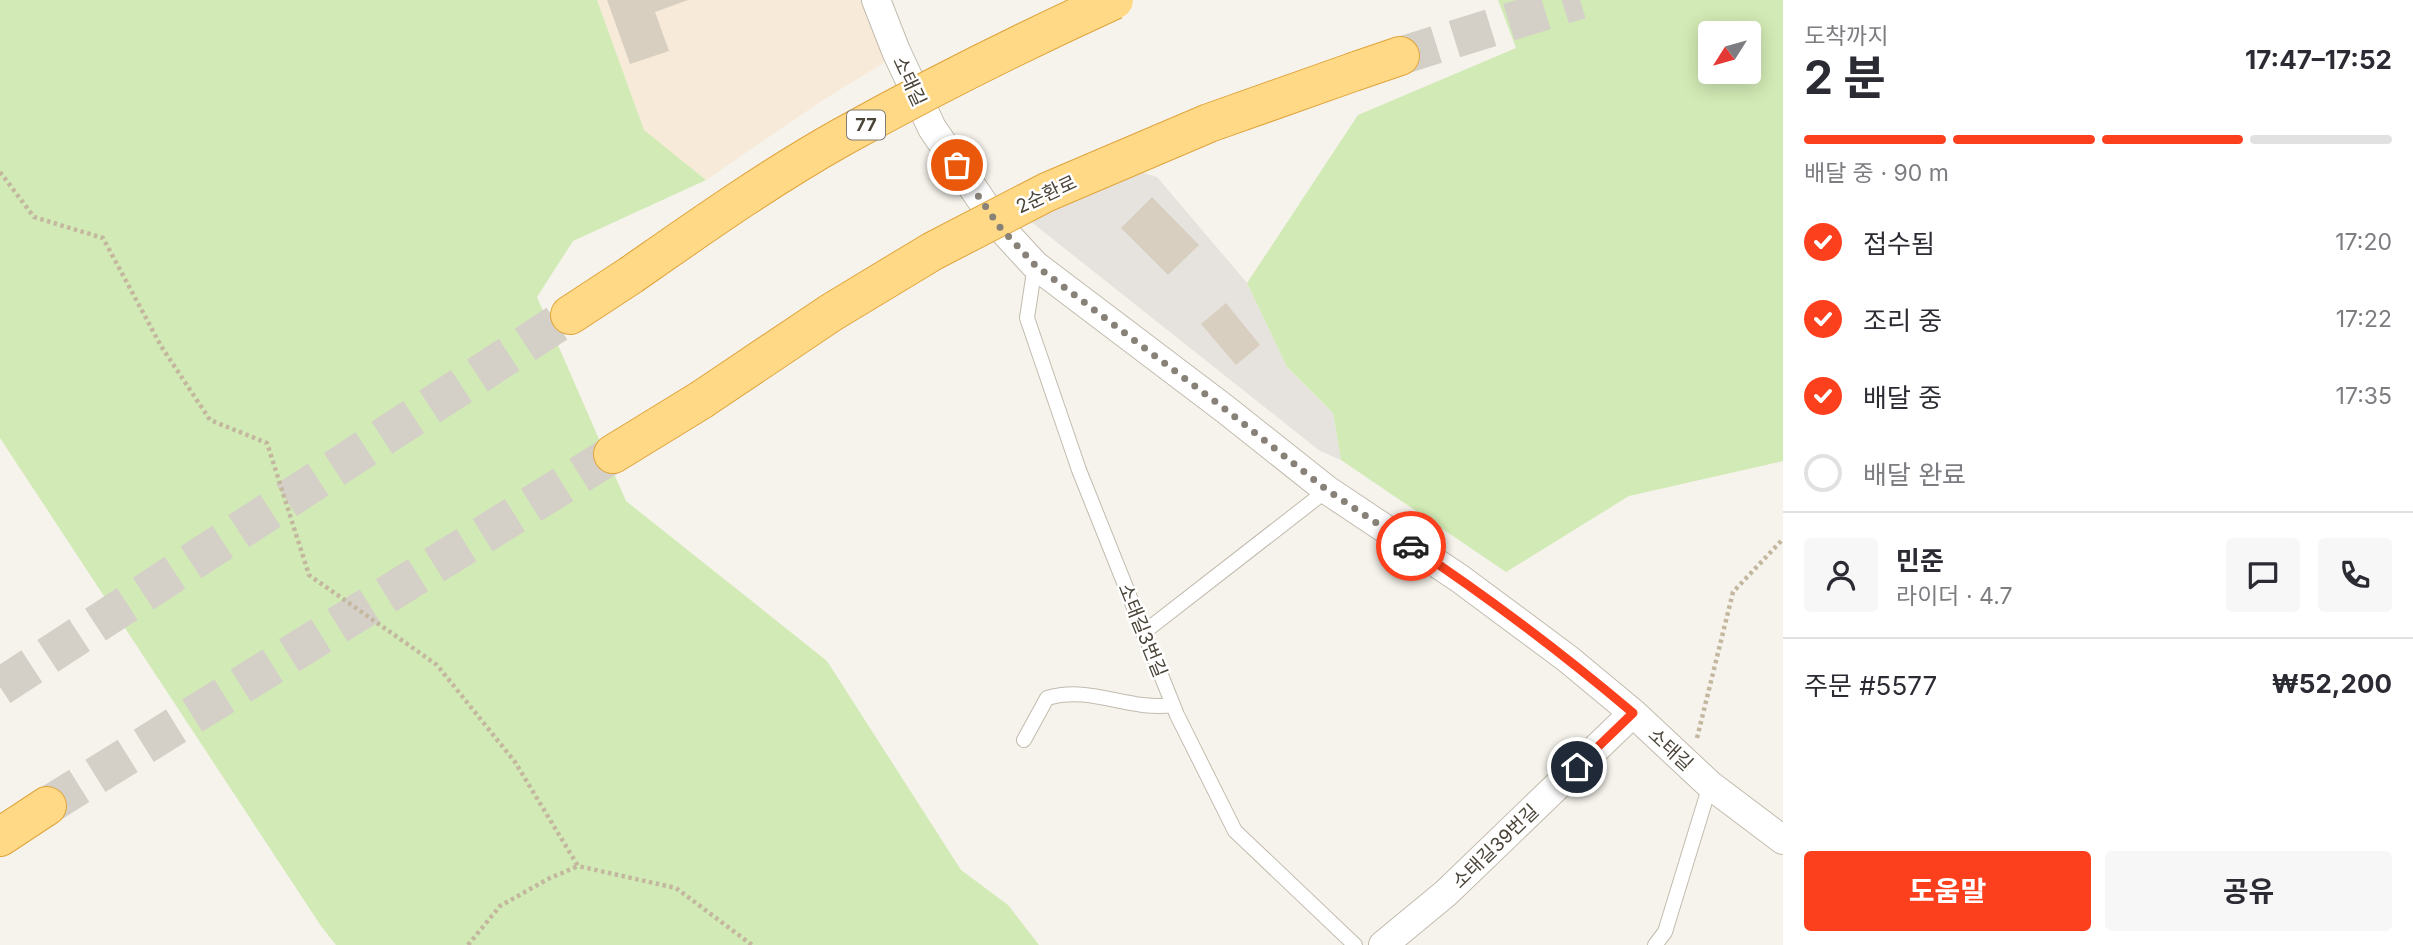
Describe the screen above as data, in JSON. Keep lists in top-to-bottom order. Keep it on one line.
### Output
{"streets":{"highway":["77","2순환로"],"street":["소태길","소태길39번길"],"lane":["소태길3번길"]},"crossings":[["소태길","소태길3번길"],["소태길","소태길39번길"]],"north":"bottom left","page":{"heading":["2 분","도착까지","17:47–17:52"],"panel":["민준","라이더 · 4.7","주문 #5577","₩52,200"],"bar":"배달 중 · 90 m","list":[["접수됨","17:20"],["조리 중","17:22"],["배달 중","17:35"],"배달 완료"],"buttons":["도움말","공유"]}}
